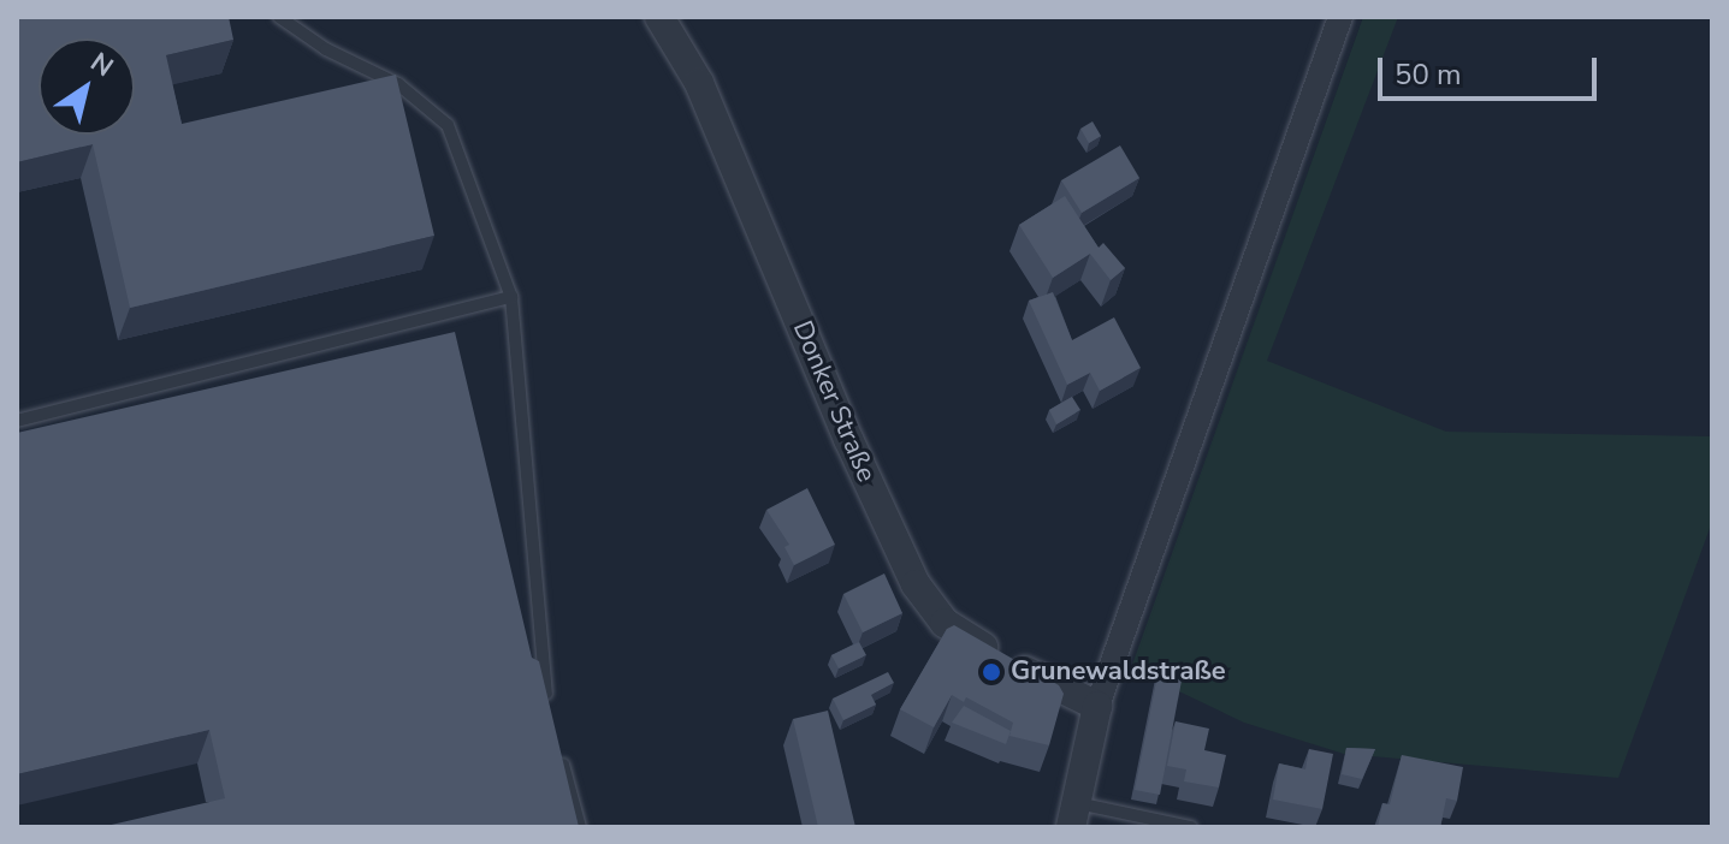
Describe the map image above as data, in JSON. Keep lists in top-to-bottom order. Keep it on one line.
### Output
{"streets":{"street":["Donker Straße"]},"places":["Grunewaldstraße"],"scale_bar":"50 m","north":"top right"}
